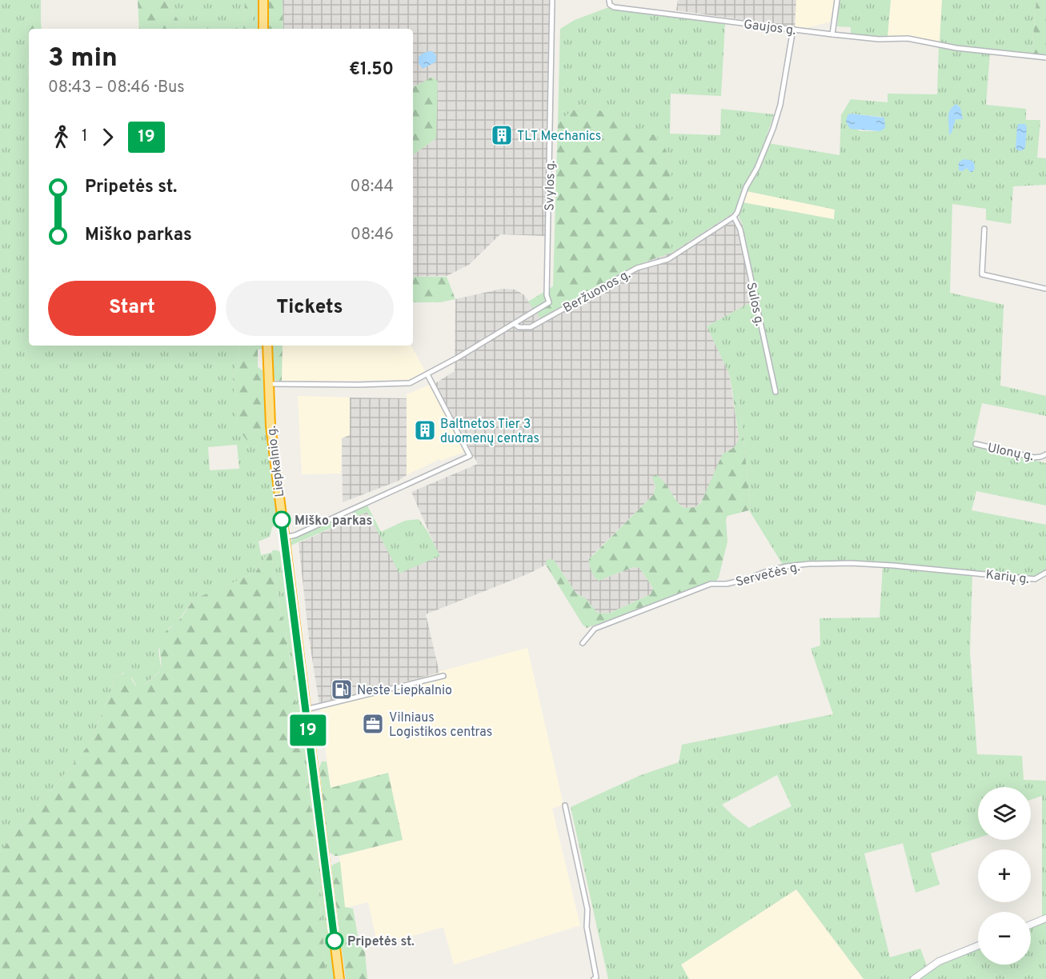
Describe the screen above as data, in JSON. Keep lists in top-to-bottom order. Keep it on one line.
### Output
{"streets":{"highway":["Liepkalnio g."],"street":["Gaujos g.","Svylos g.","Beržuonos g.","Sulos g.","Ulonų g.","Servečės g.","Karių g."]},"crossings":[["Svylos g.","Beržuonos g."],["Beržuonos g.","Sulos g."],["Servečės g.","Karių g."]],"places":{"building":["TLT Mechanics","Baltnetos Tier 3 duomenų centras"],"other":["Miško parkas","Pripetės st."],"fuel station":["Neste Liepkalnio"],"office":["Vilniaus Logistikos centras"]},"lines":["bus line 19"],"page":{"on_map":"19","heading":["3 min","08:43 – 08:46 · Bus","€1.50"],"legs":["1","19"],"list":[{"name":"Pripetės st.","value":"08:44"},{"name":"Miško parkas","value":"08:46"}],"buttons":["Start","Tickets"],"map_buttons":["+","−"]}}
